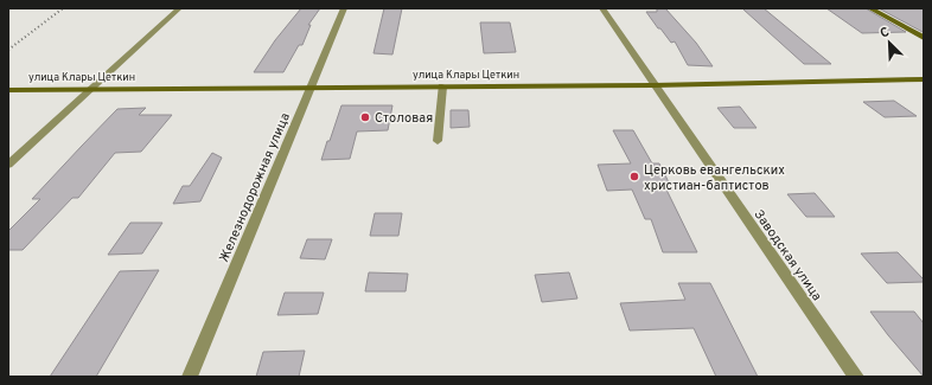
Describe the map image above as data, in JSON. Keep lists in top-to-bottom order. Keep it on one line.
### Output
{"streets":{"street":["улица Клары Цеткин","Железнодорожная улица","Заводская улица"]},"crossings":[["улица Клары Цеткин","Железнодорожная улица"],["улица Клары Цеткин","Заводская улица"]],"places":["Столовая","Церковь евангельских христиан-баптистов"],"north":"top left"}
